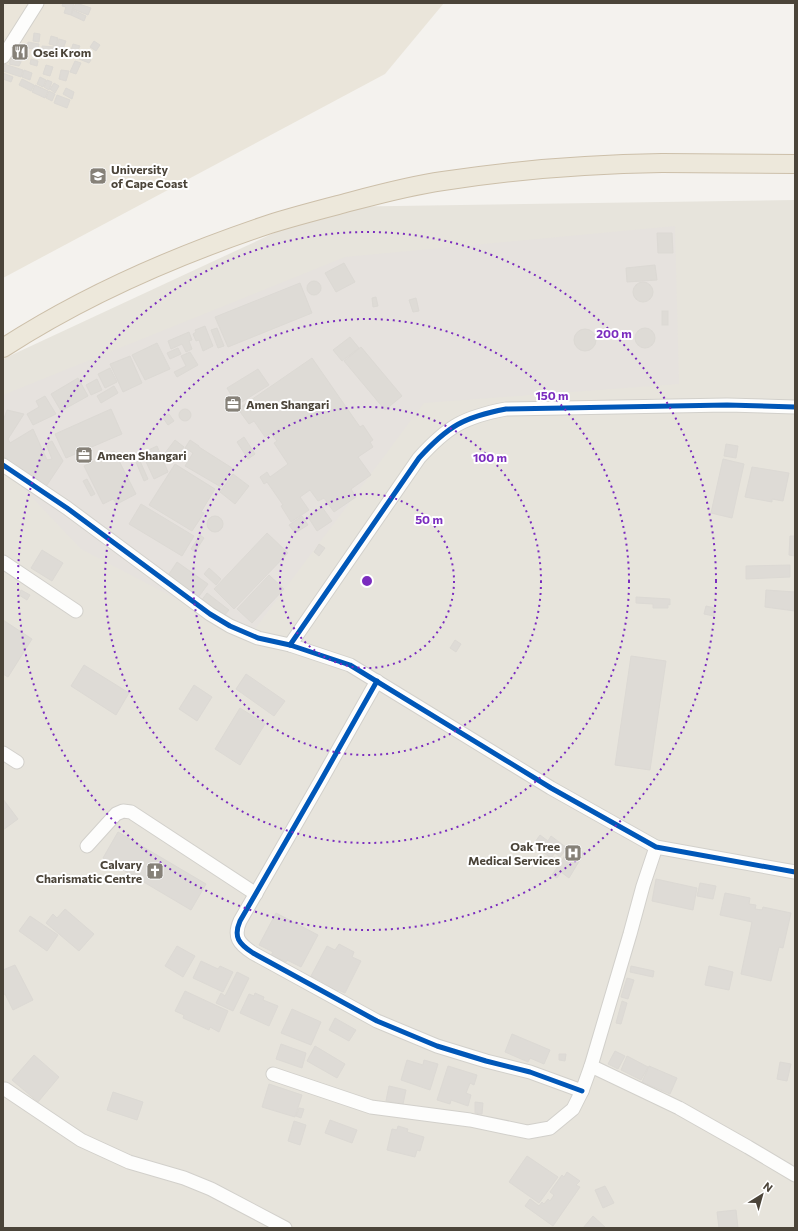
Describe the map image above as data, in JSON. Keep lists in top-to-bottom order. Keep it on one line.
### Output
{"places":{"restaurant":["Osei Krom"],"school or university":["University of Cape Coast"],"office":["Amen Shangari","Ameen Shangari"],"hospital":["Oak Tree Medical Services"],"church":["Calvary Charismatic Centre"]},"north":"top right","rings":["200 m","150 m","100 m","50 m"]}
